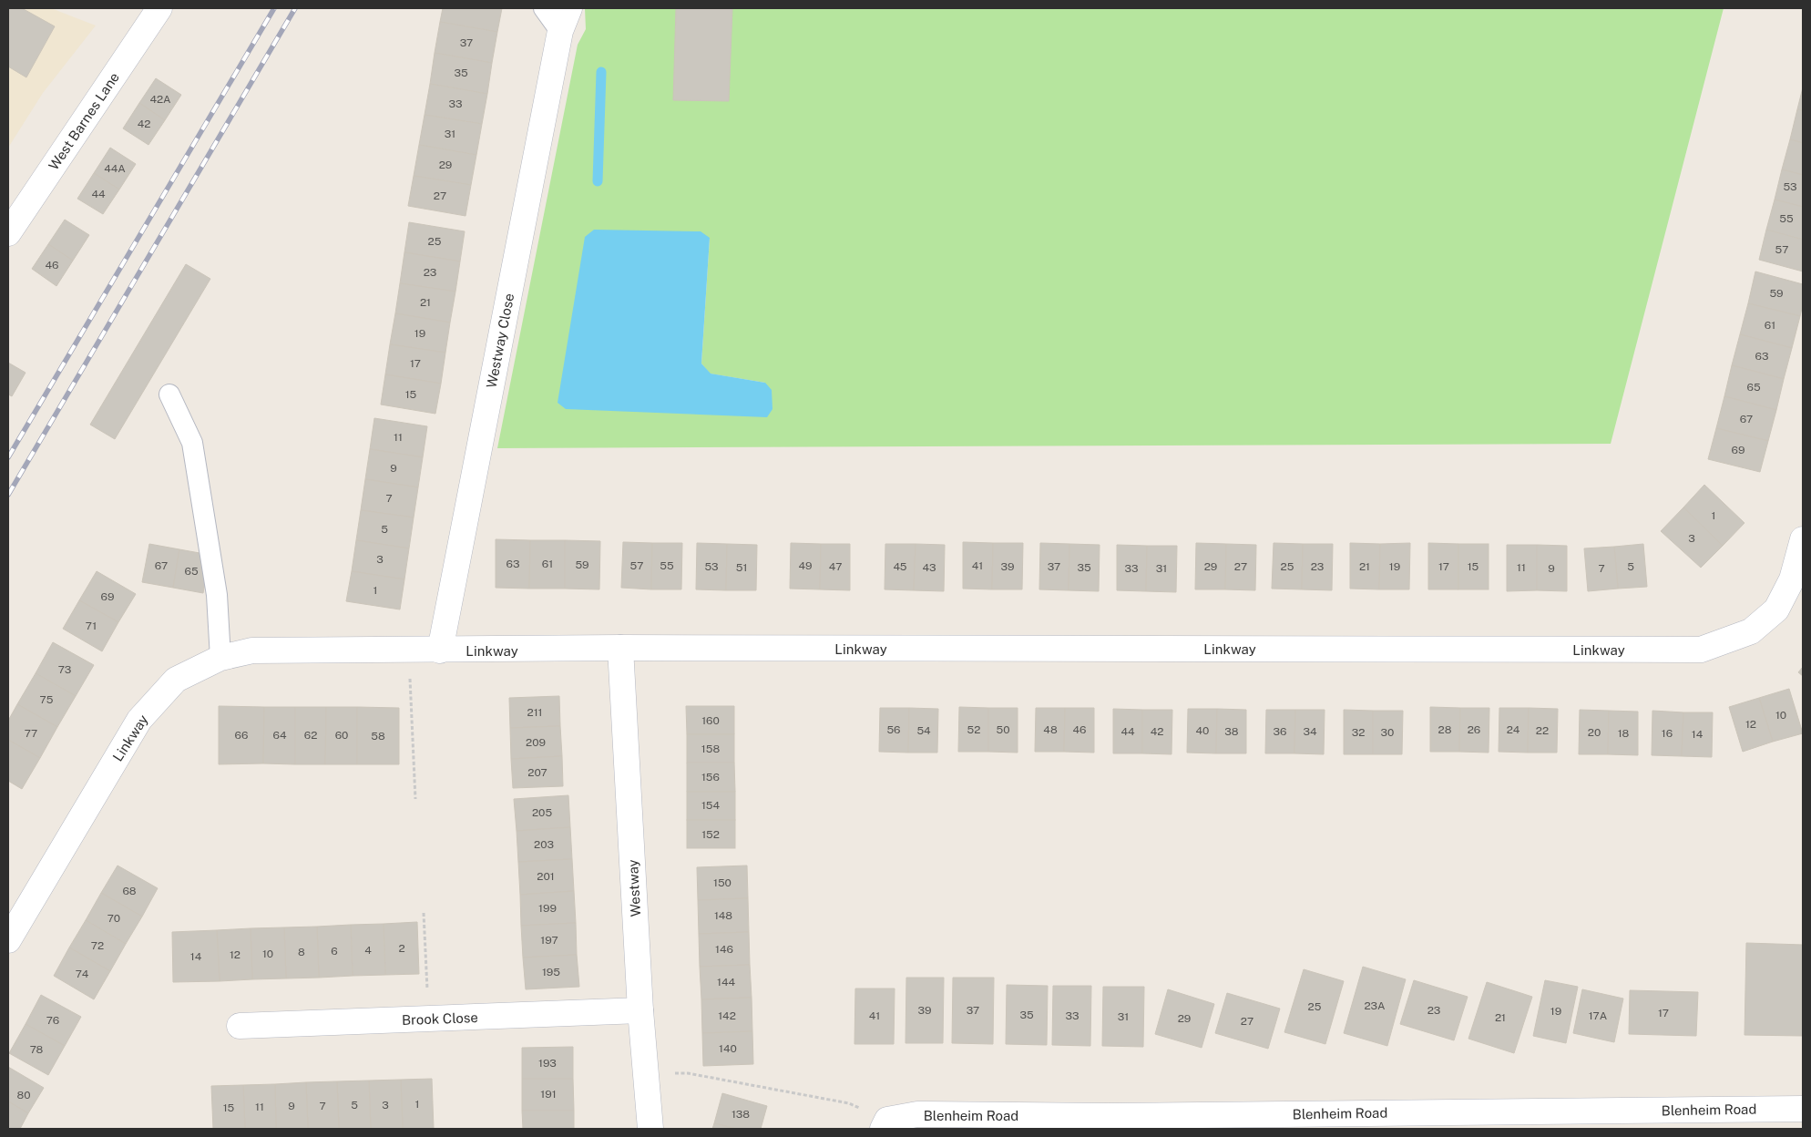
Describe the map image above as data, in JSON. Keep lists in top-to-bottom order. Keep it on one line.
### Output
{"streets":{"street":["West Barnes Lane","Westway Close","Linkway","Westway","Brook Close","Blenheim Road"]},"crossings":[["Westway Close","Linkway"],["Linkway","Westway"],["Westway","Brook Close"]],"house_numbers":["37","35","42A","33","42","31","29","44A","53","44","27","55","25","57","46","23","59","21","61","19","63","17","65","15","67","11","69","9","7","1","5","3","3","63","61","59","67","57","55","49","41","53","47","45","39","37","29","27","25","23","21","19","17","15","5","51","43","35","11","33","31","9","7","65","1","69","71","73","75","211","10","160","12","56","52","50","48","46","28","26","24","54","40","22","44","42","38","36","34","32","30","20","77","18","16","14","66","64","62","60","58","209","158","207","156","154","205","152","203","201","150","68","199","148","70","197","72","2","146","4","6","8","10","12","14","195","74","144","23A","25","39","37","23","19","17","35","142","41","33","17A","31","21","29","76","27","140","78","193","191","80","1","5","3","9","7","11","15","138"]}
